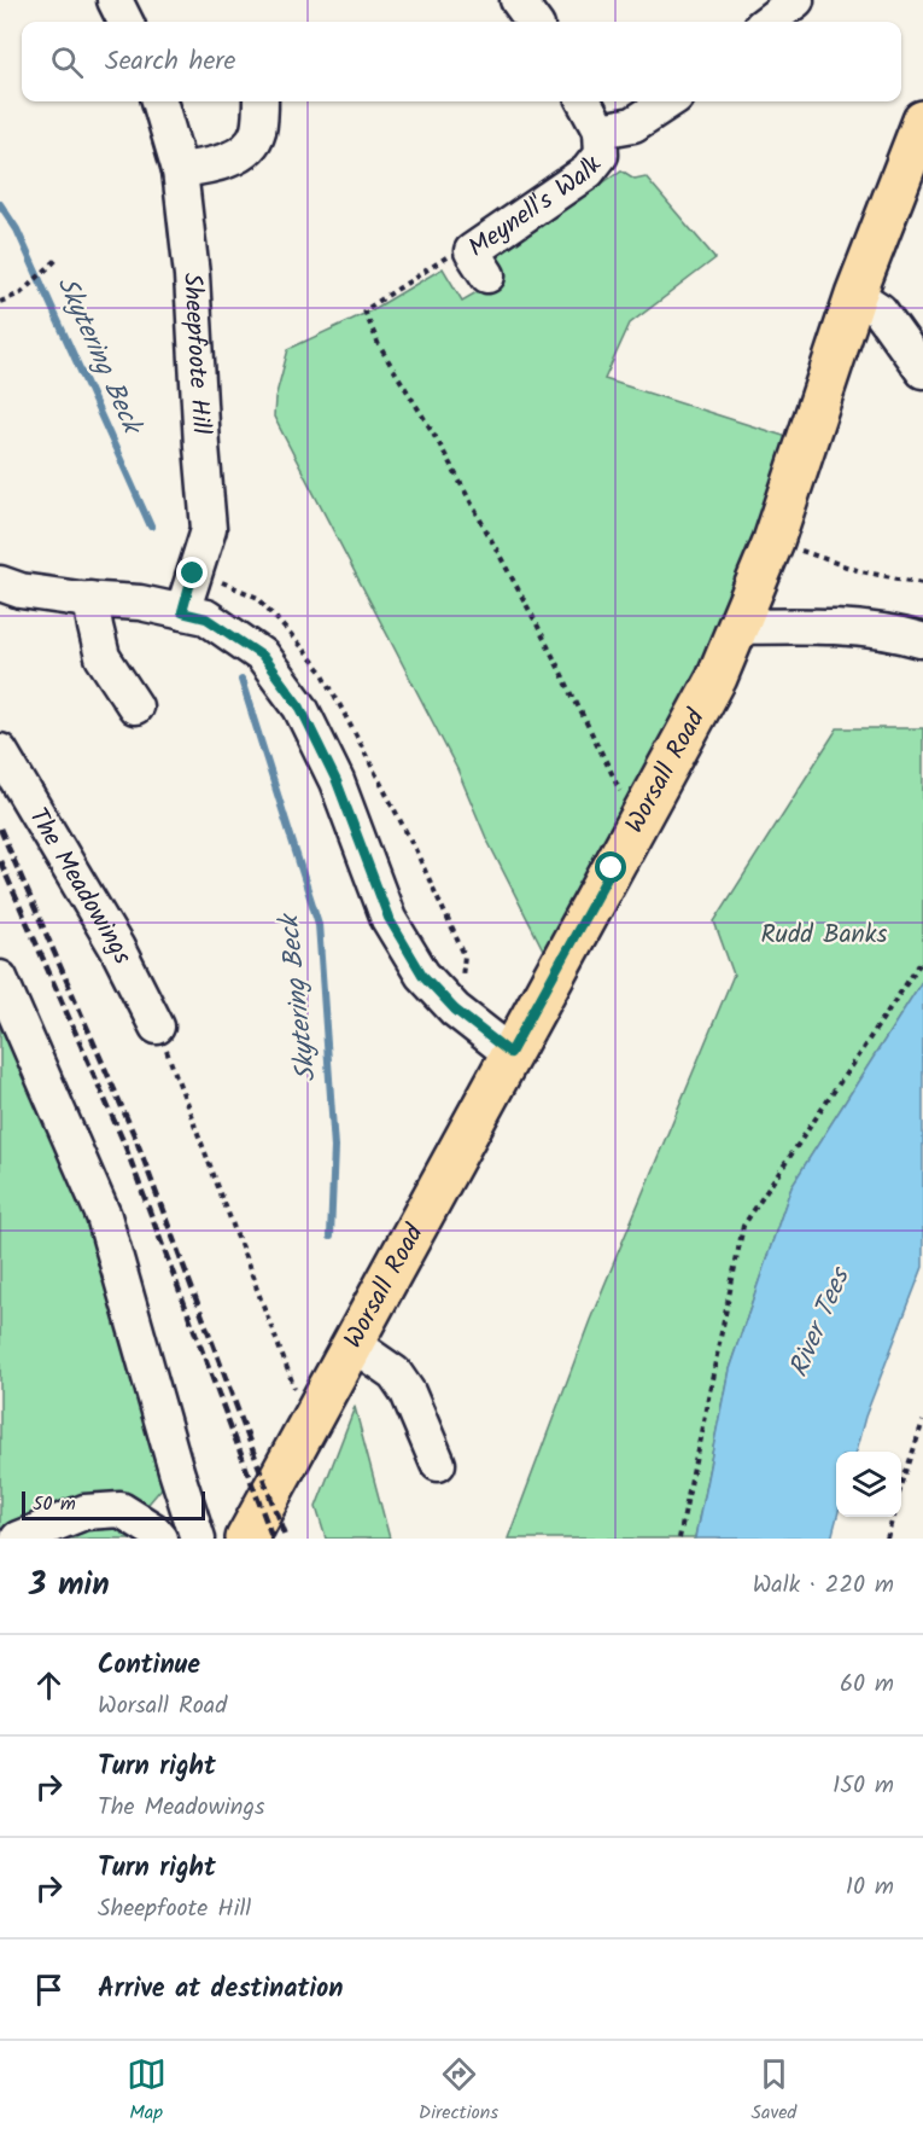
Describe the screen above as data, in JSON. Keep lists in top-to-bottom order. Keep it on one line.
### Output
{"streets":{"main road":["Worsall Road"],"street":["Meynell's Walk","Sheepfoote Hill","The Meadowings"]},"water":["Skytering Beck","River Tees"],"parks":["Rudd Banks"],"scale_bar":"50 m","page":{"search":"Search here","scale":"50 m","heading":["3 min","Walk · 220 m"],"list":[["Continue","Worsall Road","60 m"],["Turn right","The Meadowings","150 m"],["Turn right","Sheepfoote Hill","10 m"],"Arrive at destination"],"nav":["Map","Directions","Saved"]}}
